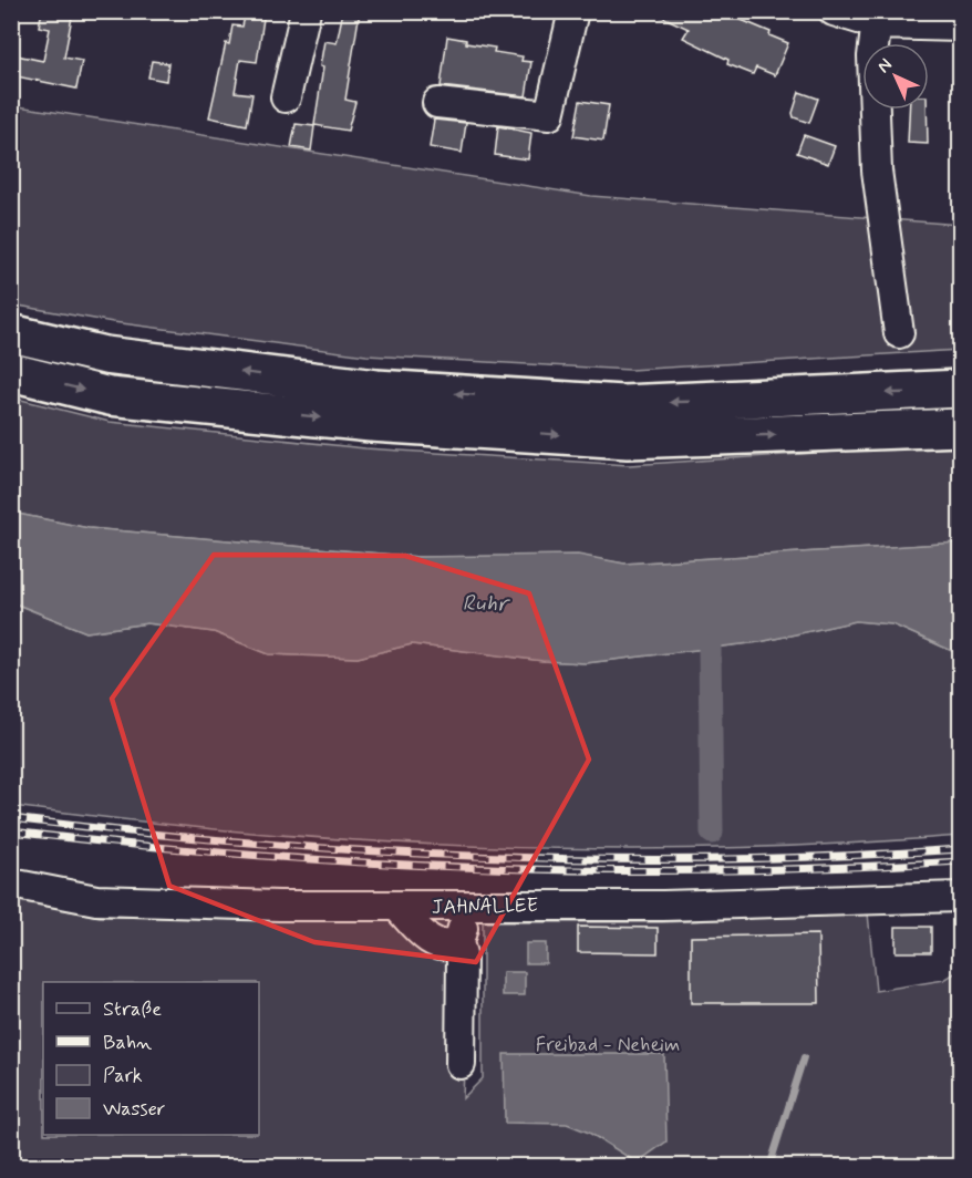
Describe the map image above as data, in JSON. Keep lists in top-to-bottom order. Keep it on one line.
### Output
{"streets":{"street":["JAHNALLEE"]},"water":["Ruhr"],"parks":["Freibad - Neheim"],"legend":["Straße","Bahn","Park","Wasser"],"north":"top left"}
